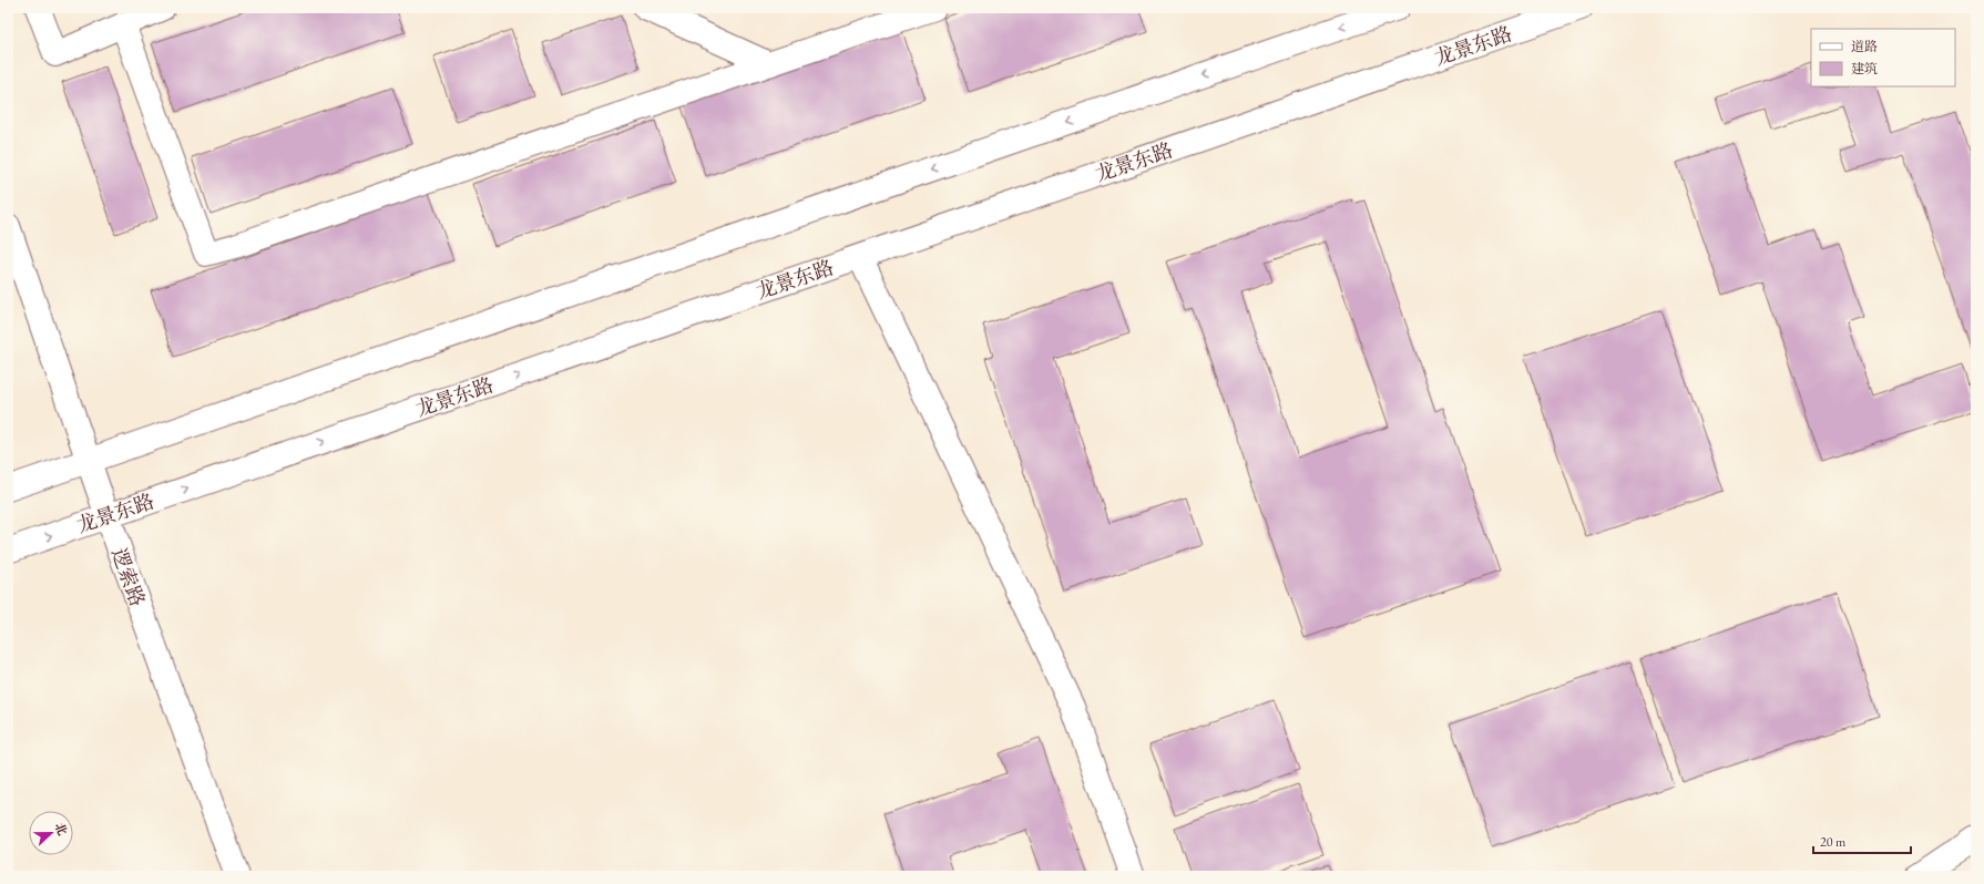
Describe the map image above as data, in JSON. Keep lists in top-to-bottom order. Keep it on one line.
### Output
{"streets":{"main road":["龙景东路","逻索路"]},"crossings":[["龙景东路","逻索路"]],"legend":["道路","建筑"],"scale_bar":"20 m","north":"right"}
